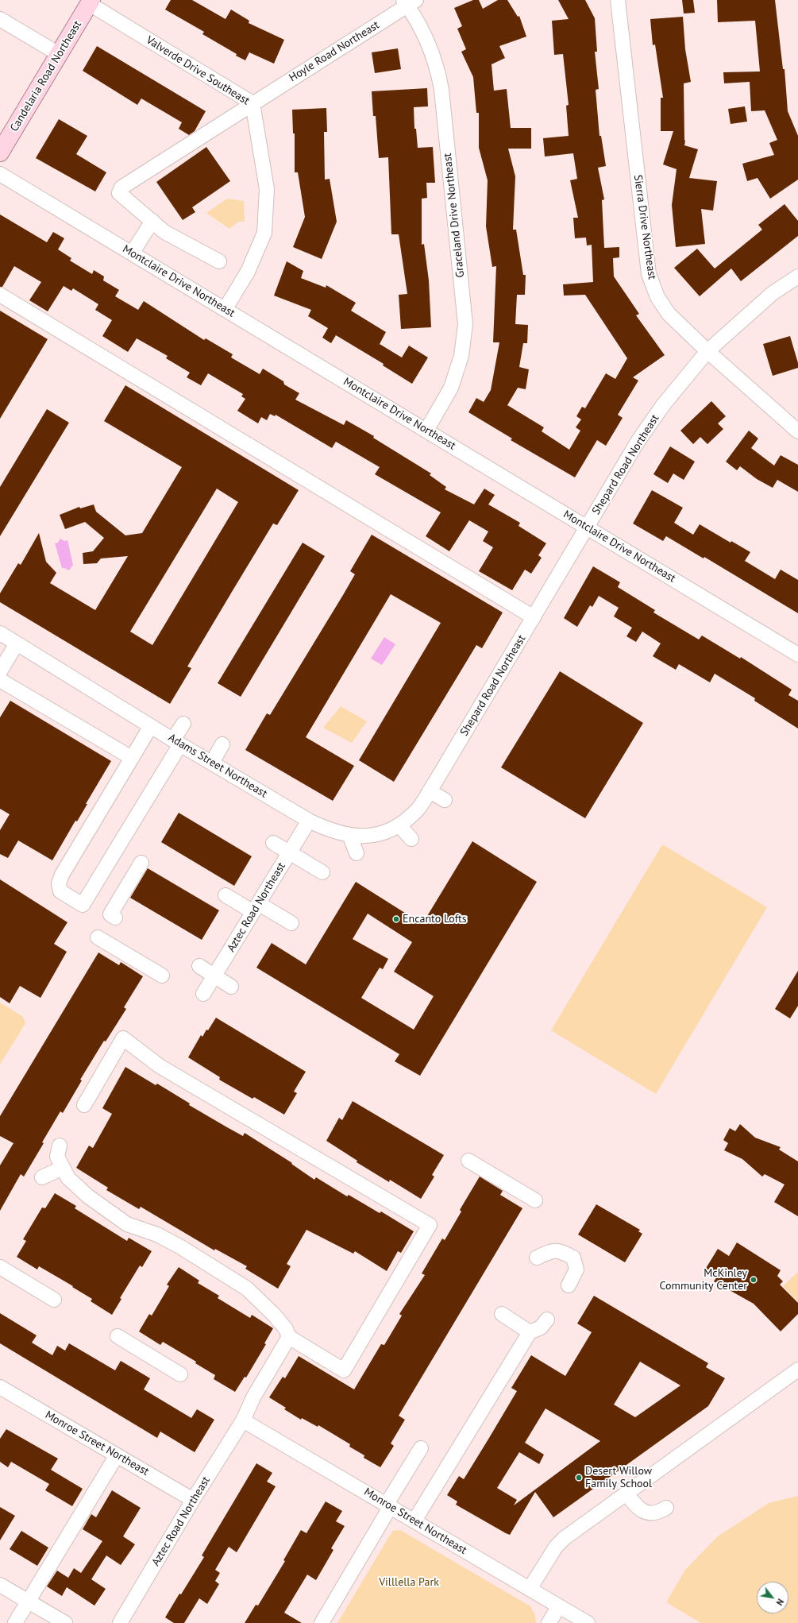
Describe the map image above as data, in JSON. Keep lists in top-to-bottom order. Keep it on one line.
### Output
{"streets":{"main road":["Candelaria Road Northeast"],"street":["Hoyle Road Northeast","Valverde Drive Southeast","Graceland Drive Northeast","Sierra Drive Northeast","Montclaire Drive Northeast","Shepard Road Northeast","Adams Street Northeast","Aztec Road Northeast","Monroe Street Northeast"]},"crossings":[["Hoyle Road Northeast","Valverde Drive Southeast"],["Hoyle Road Northeast","Graceland Drive Northeast"],["Valverde Drive Southeast","Candelaria Road Northeast"],["Valverde Drive Southeast","Montclaire Drive Northeast"],["Graceland Drive Northeast","Montclaire Drive Northeast"],["Sierra Drive Northeast","Shepard Road Northeast"],["Montclaire Drive Northeast","Shepard Road Northeast"],["Shepard Road Northeast","Adams Street Northeast"],["Adams Street Northeast","Aztec Road Northeast"],["Aztec Road Northeast","Monroe Street Northeast"]],"parks":["Villlella Park"],"places":["Encanto Lofts","McKinley Community Center","Desert Willow Family School"],"north":"bottom right"}
